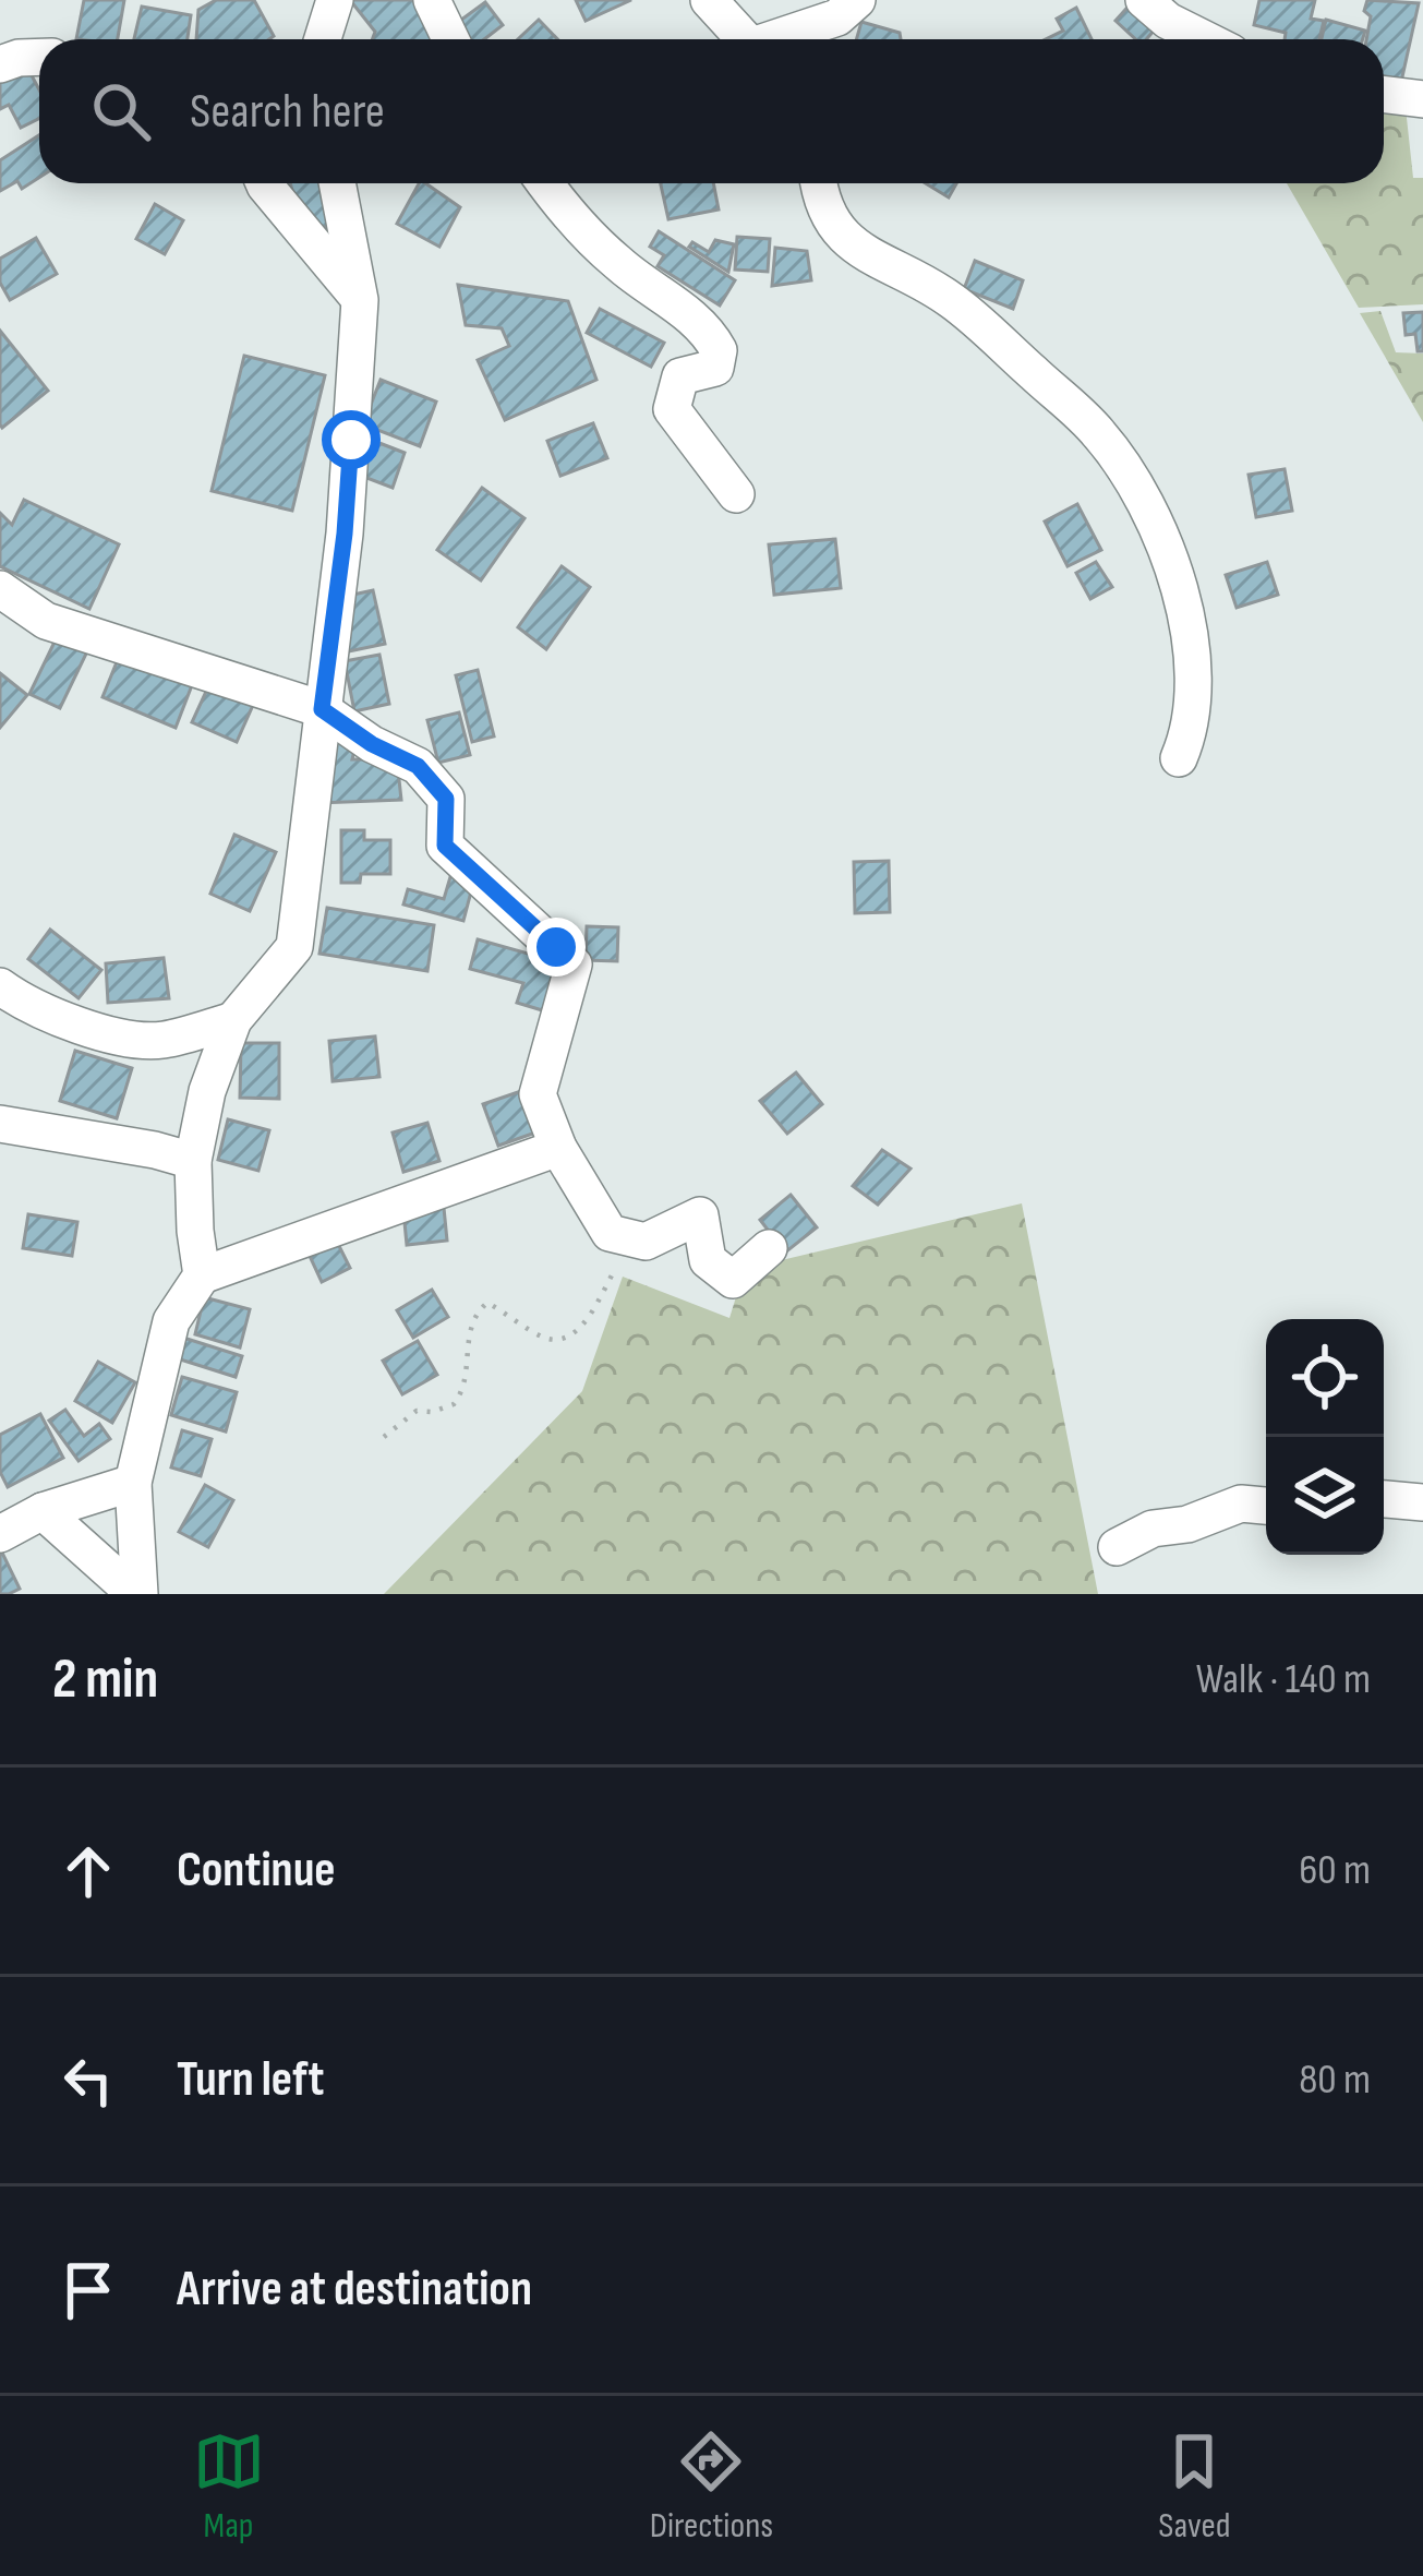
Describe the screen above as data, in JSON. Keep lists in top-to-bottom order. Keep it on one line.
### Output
{"page":{"search":"Search here","heading":["2 min","Walk · 140 m"],"list":[["Continue","60 m"],["Turn left","80 m"],"Arrive at destination"],"nav":["Map","Directions","Saved"]}}
